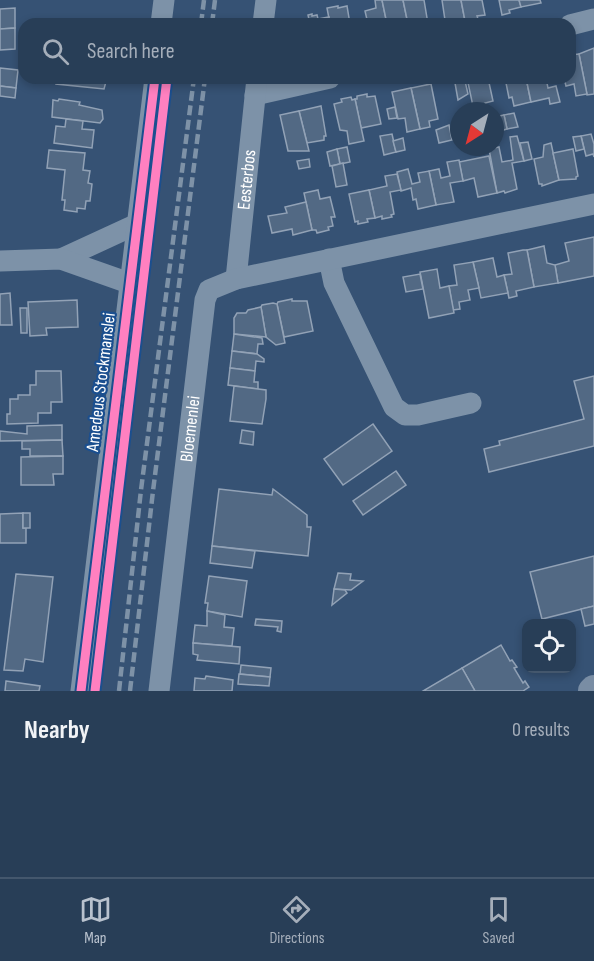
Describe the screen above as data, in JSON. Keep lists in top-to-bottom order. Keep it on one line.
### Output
{"streets":{"street":["Eesterbos","Amedeus Stockmanslei","Bloemenlei"]},"crossings":[["Eesterbos","Bloemenlei"]],"north":"bottom left","page":{"search":"Search here","heading":["Nearby","0 results"],"nav":["Map","Directions","Saved"]}}
